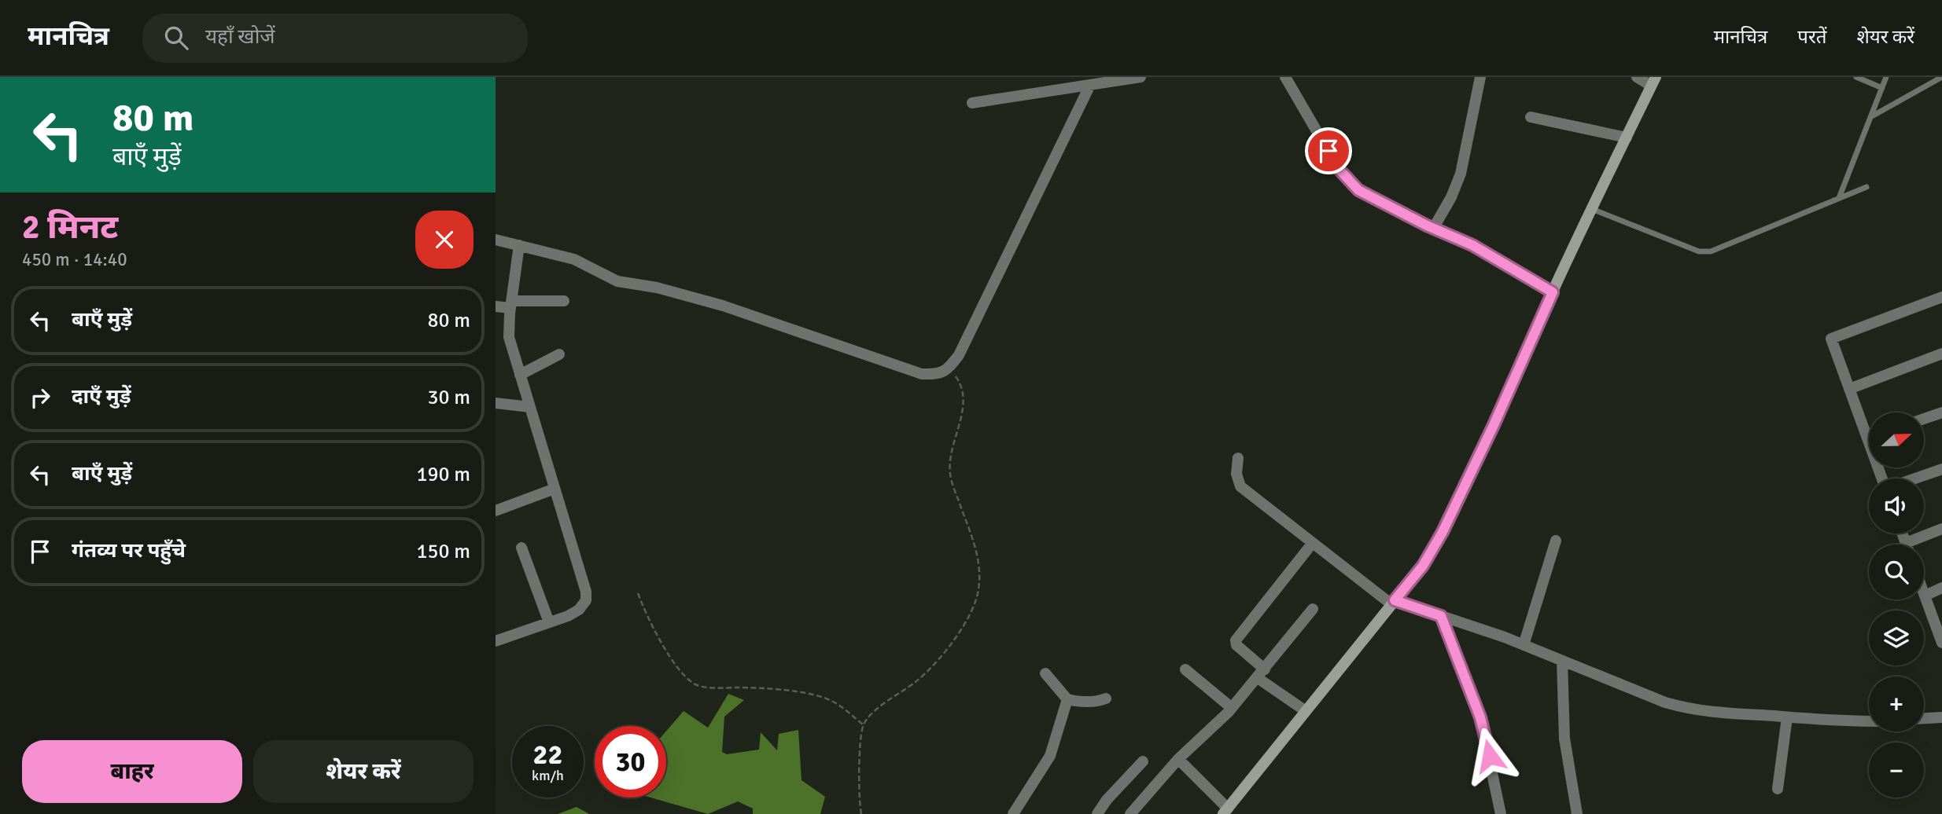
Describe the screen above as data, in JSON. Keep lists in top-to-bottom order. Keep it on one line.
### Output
{"north":"right","page":{"header":"मानचित्र","search":"यहाँ खोजें","nav":["मानचित्र","परतें","शेयर करें"],"turn":["80 m","बाएँ मुड़ें"],"heading":["2 मिनट","450 m · 14:40"],"list":[{"name":"बाएँ मुड़ें","value":"80 m"},{"name":"दाएँ मुड़ें","value":"30 m"},{"name":"बाएँ मुड़ें","value":"190 m"},{"name":"गंतव्य पर पहुँचे","value":"150 m"}],"map_buttons":["+","−"],"speed":"22 km/h","limit":"30","buttons":["बाहर","शेयर करें"]}}
